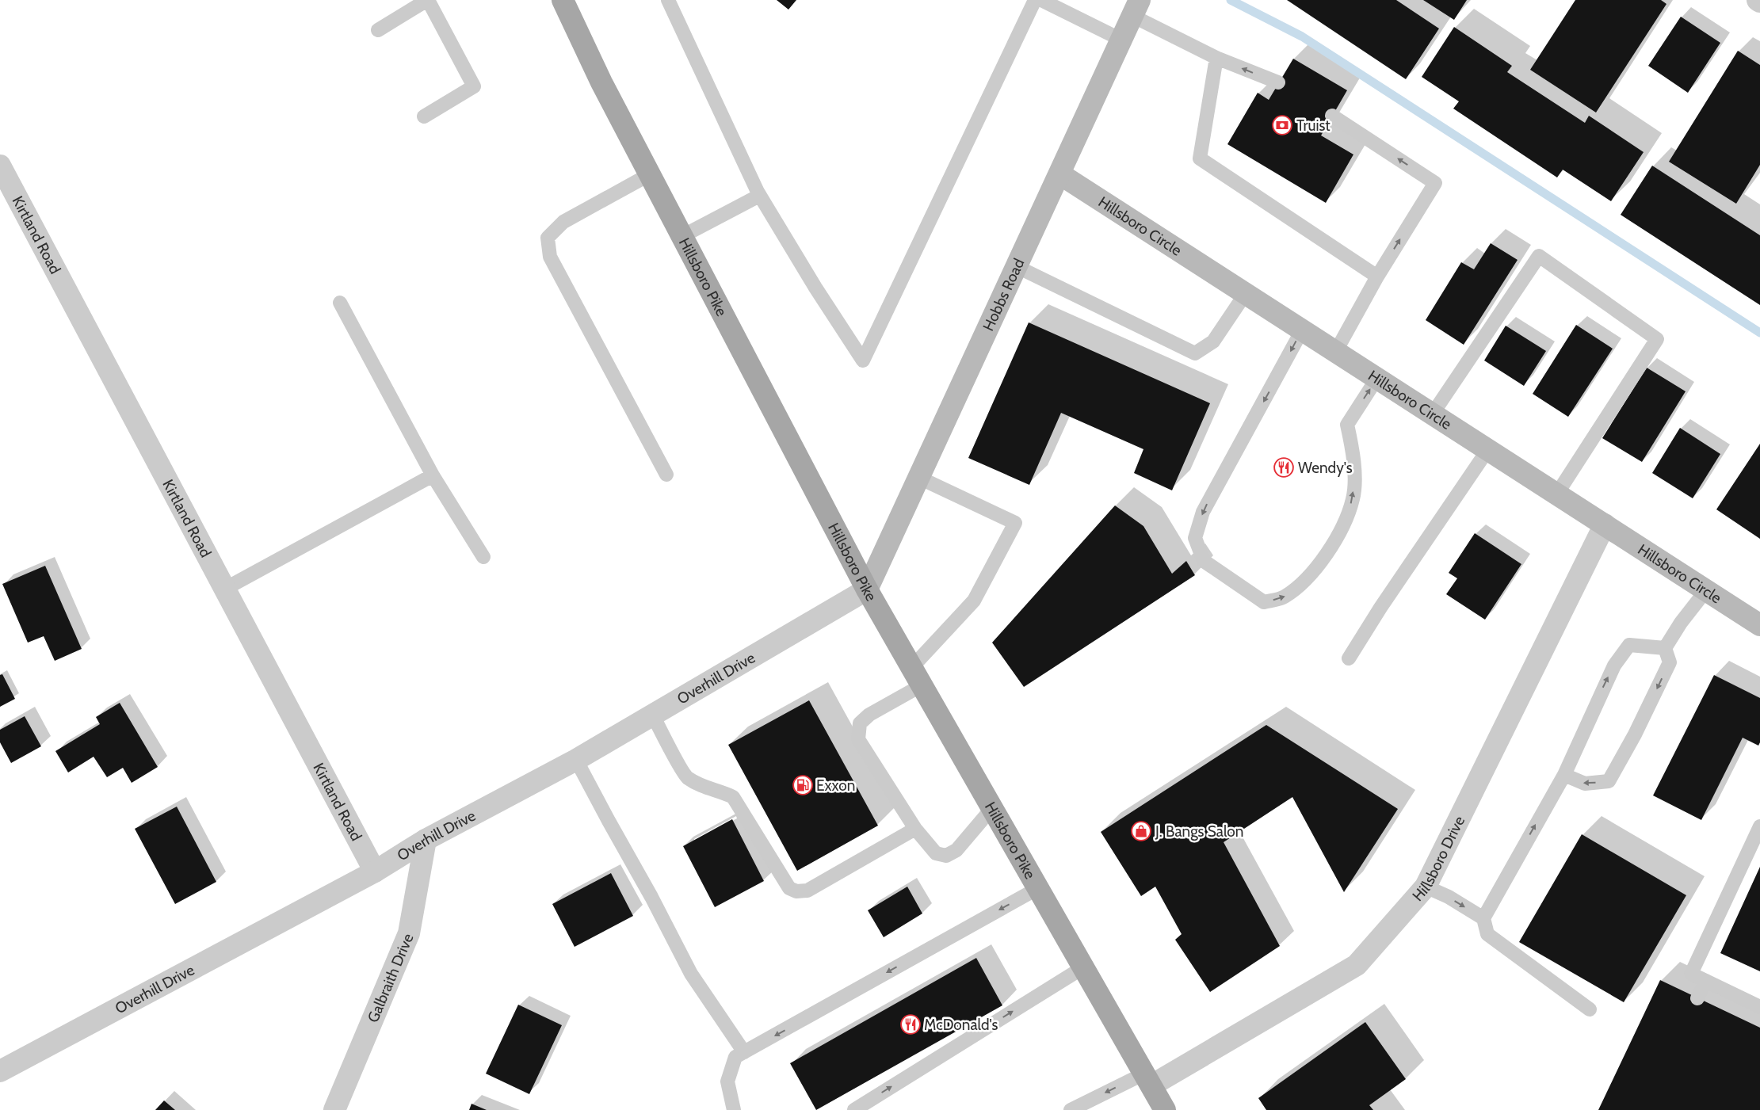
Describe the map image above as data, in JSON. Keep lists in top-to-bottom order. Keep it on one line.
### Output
{"streets":{"main road":["Hillsboro Pike"],"street":["Hillsboro Circle","Kirtland Road","Hobbs Road","Overhill Drive","Hillsboro Drive","Galbraith Drive"]},"crossings":[["Hillsboro Circle","Hobbs Road"],["Hillsboro Circle","Hillsboro Drive"],["Kirtland Road","Overhill Drive"],["Hillsboro Pike","Hobbs Road"],["Hillsboro Pike","Overhill Drive"],["Hillsboro Pike","Hillsboro Drive"],["Hobbs Road","Overhill Drive"],["Overhill Drive","Galbraith Drive"]],"places":{"bank":["Truist"],"restaurant":["Wendy's","McDonald's"],"fuel station":["Exxon"],"shop":["J. Bangs Salon"]}}
